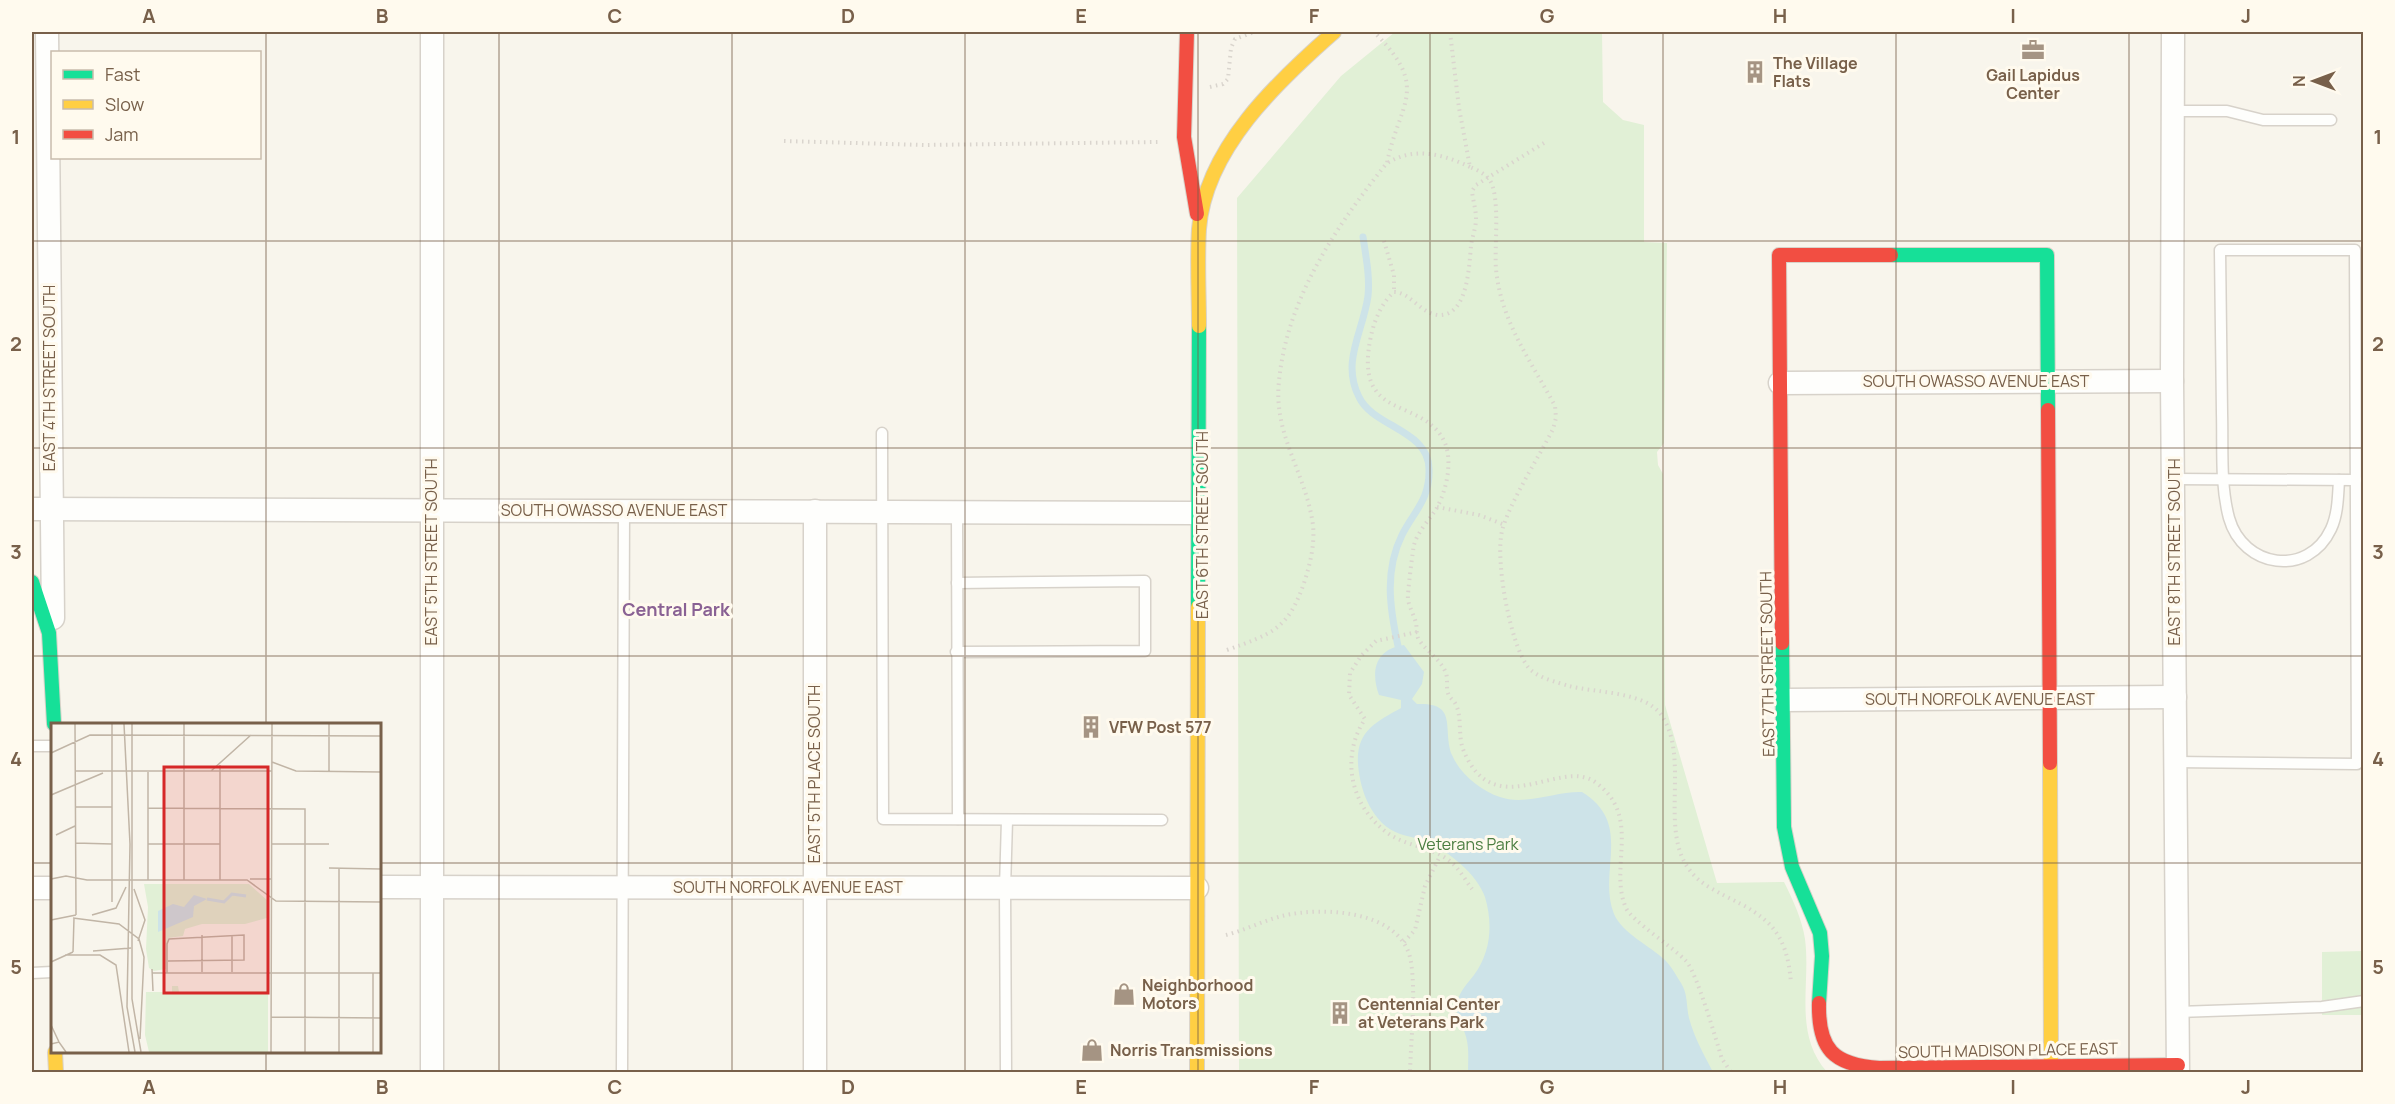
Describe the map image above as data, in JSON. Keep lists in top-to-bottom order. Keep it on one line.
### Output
{"streets":{"street":["EAST 4TH STREET SOUTH","SOUTH OWASSO AVENUE EAST","EAST 6TH STREET SOUTH","EAST 5TH STREET SOUTH","EAST 8TH STREET SOUTH","EAST 7TH STREET SOUTH","SOUTH NORFOLK AVENUE EAST","EAST 5TH PLACE SOUTH","SOUTH MADISON PLACE EAST"]},"crossings":[["EAST 4TH STREET SOUTH","SOUTH OWASSO AVENUE EAST"],["SOUTH OWASSO AVENUE EAST","EAST 6TH STREET SOUTH"],["SOUTH OWASSO AVENUE EAST","EAST 5TH STREET SOUTH"],["SOUTH OWASSO AVENUE EAST","EAST 8TH STREET SOUTH"],["SOUTH OWASSO AVENUE EAST","EAST 7TH STREET SOUTH"],["SOUTH OWASSO AVENUE EAST","EAST 5TH PLACE SOUTH"],["EAST 6TH STREET SOUTH","SOUTH NORFOLK AVENUE EAST"],["EAST 5TH STREET SOUTH","SOUTH NORFOLK AVENUE EAST"],["EAST 8TH STREET SOUTH","SOUTH NORFOLK AVENUE EAST"],["EAST 8TH STREET SOUTH","SOUTH MADISON PLACE EAST"],["EAST 7TH STREET SOUTH","SOUTH NORFOLK AVENUE EAST"],["EAST 7TH STREET SOUTH","SOUTH MADISON PLACE EAST"],["SOUTH NORFOLK AVENUE EAST","EAST 5TH PLACE SOUTH"]],"districts":["Central Park"],"parks":["Veterans Park"],"places":{"office":["Gail Lapidus Center"],"building":["The Village Flats","VFW Post 577","Centennial Center at Veterans Park"],"shop":["Neighborhood Motors","Norris Transmissions"]},"legend":["Fast","Slow","Jam"],"north":"left","grid":{"columns":["A","B","C","D","E","F","G","H","I","J"],"rows":["1","2","3","4","5"]}}
